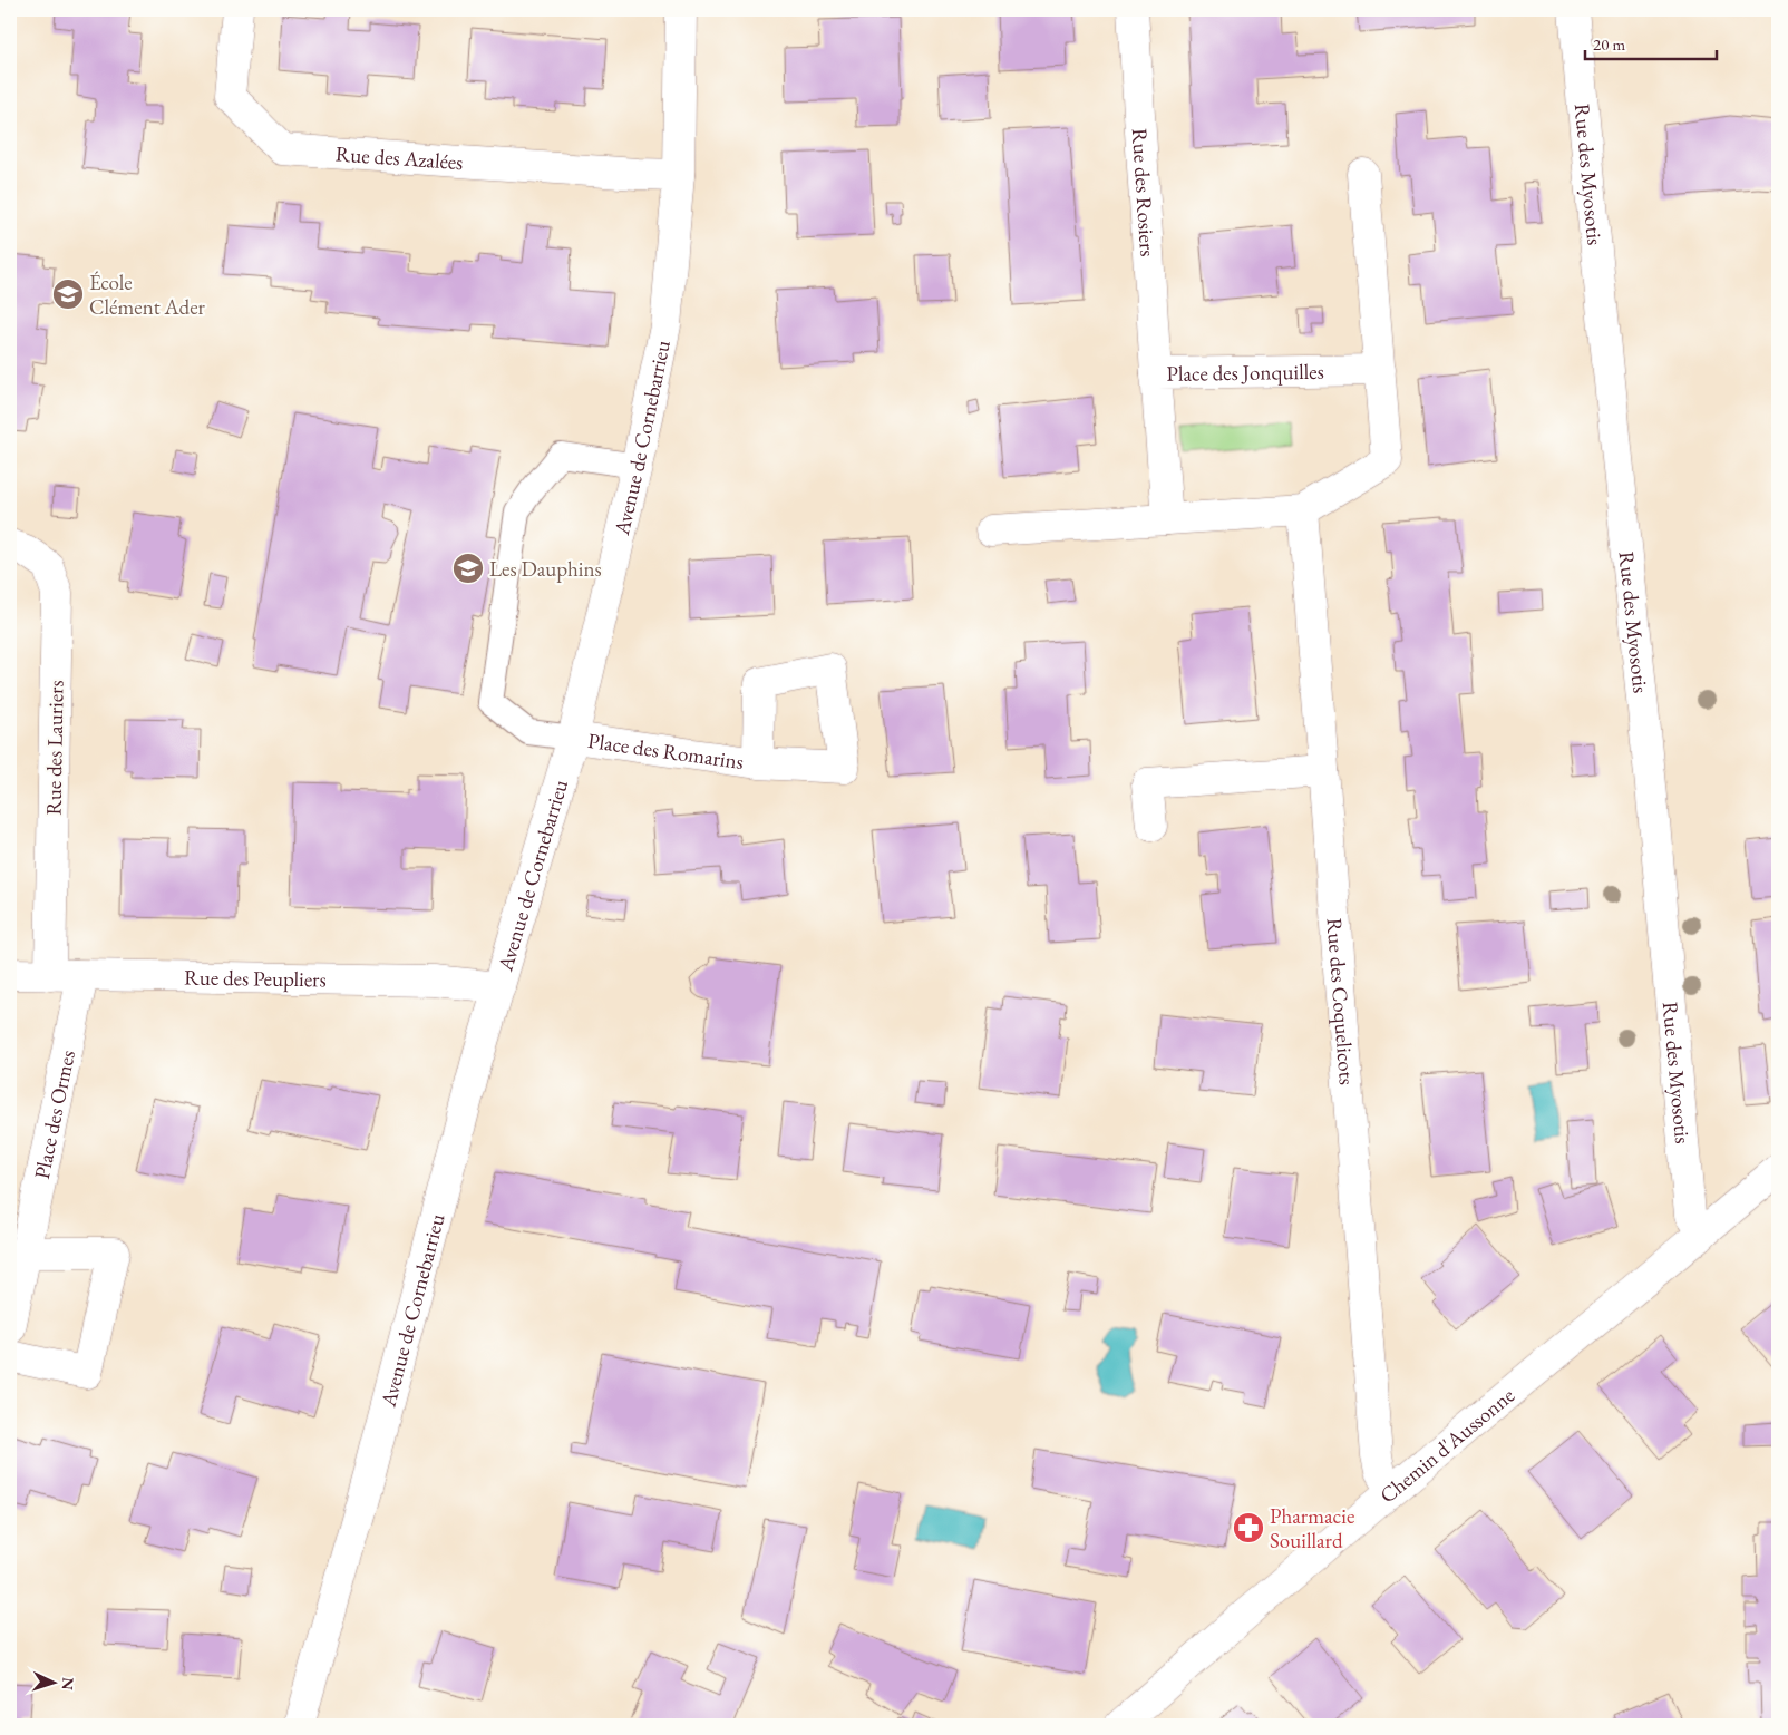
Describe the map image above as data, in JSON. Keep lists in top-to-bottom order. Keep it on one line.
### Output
{"streets":{"street":["Rue des Azalées","Rue des Myosotis","Rue des Rosiers","Place des Jonquilles","Avenue de Cornebarrieu","Rue des Lauriers","Place des Romarins","Rue des Peupliers","Rue des Coquelicots","Place des Ormes","Chemin d'Aussonne"]},"crossings":[["Rue des Azalées","Avenue de Cornebarrieu"],["Rue des Myosotis","Chemin d'Aussonne"],["Rue des Rosiers","Place des Jonquilles"],["Avenue de Cornebarrieu","Place des Romarins"],["Avenue de Cornebarrieu","Rue des Peupliers"],["Rue des Lauriers","Rue des Peupliers"],["Rue des Peupliers","Place des Ormes"],["Rue des Coquelicots","Chemin d'Aussonne"]],"places":{"school or university":["École Clément Ader","Les Dauphins"],"pharmacy":["Pharmacie Souillard"]},"scale_bar":"20 m","north":"right"}
